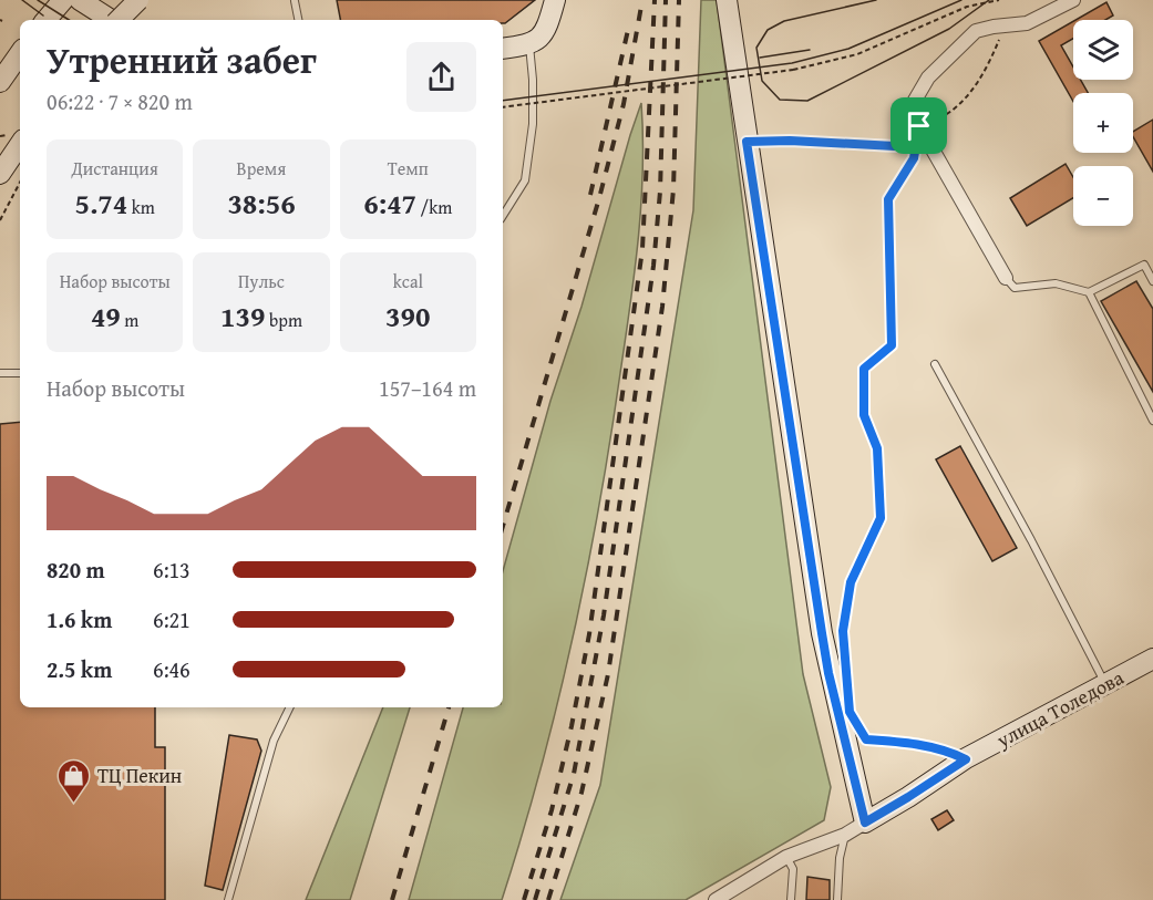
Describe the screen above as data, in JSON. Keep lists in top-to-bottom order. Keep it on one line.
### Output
{"streets":{"street":["улица Толедова"]},"places":{"shop":["ТЦ Пекин"]},"page":{"map_buttons":["+","−"],"heading":["Утренний забег","06:22 · 7 × 820 m"],"stats":[["Дистанция","5.74 km"],["Время","38:56"],["Темп","6:47 /km"],["Набор высоты","49 m"],["Пульс","139 bpm"],["kcal","390"]],"chart":["Набор высоты","157–164 m"],"list":[{"name":"820 m","note":"6:13"},{"name":"1.6 km","note":"6:21"},{"name":"2.5 km","note":"6:46"}]}}
